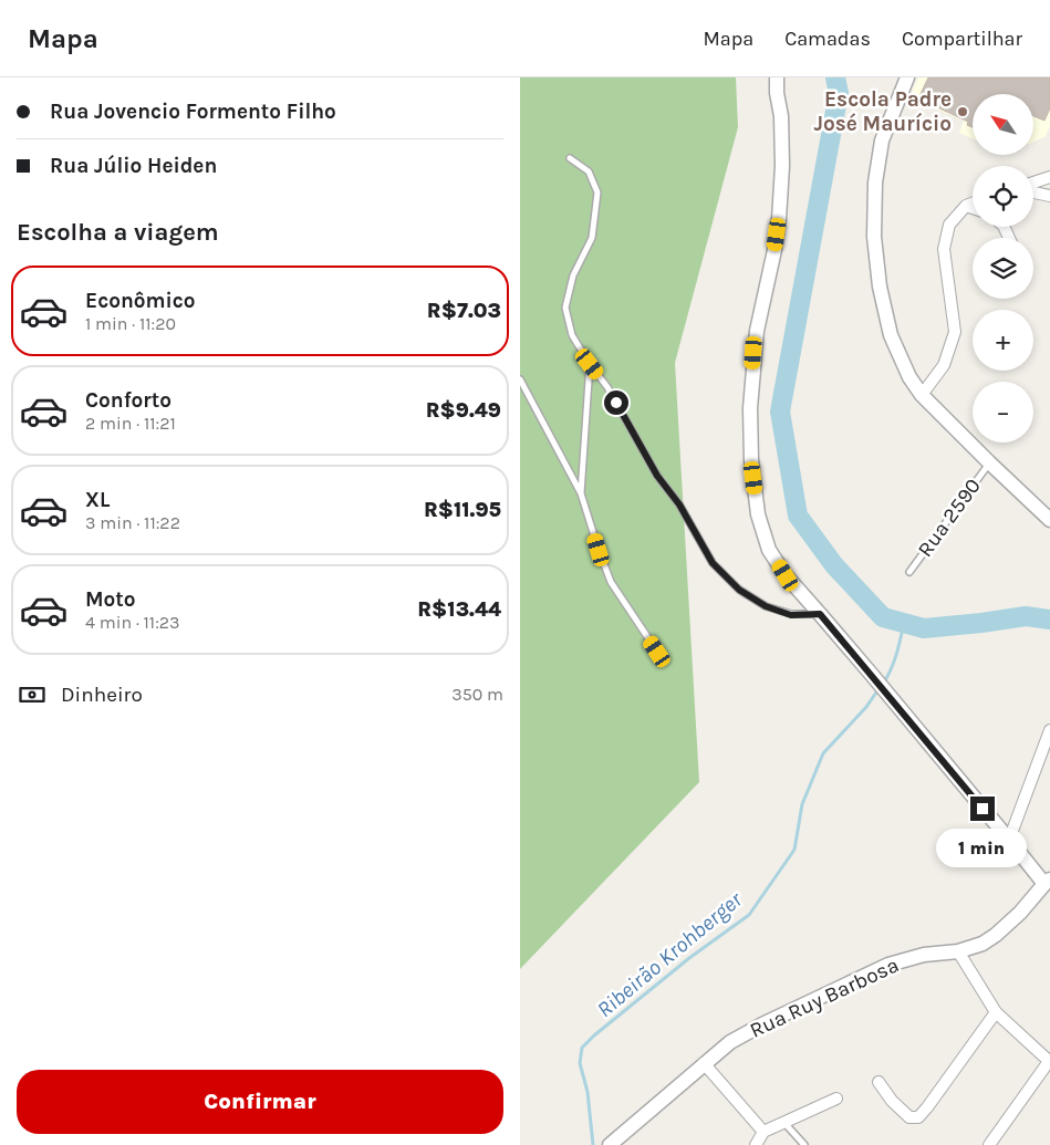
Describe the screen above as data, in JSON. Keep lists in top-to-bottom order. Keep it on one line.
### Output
{"streets":{"street":["Rua Ruy Barbosa"],"lane":["Rua 2590"]},"water":["Ribeirão Krohberger"],"places":["Escola Padre José Maurício"],"north":"top left","page":{"header":"Mapa","nav":["Mapa","Camadas","Compartilhar"],"banner":["Rua Jovencio Formento Filho","Rua Júlio Heiden"],"map_buttons":["+","−"],"heading":"Escolha a viagem","list":[{"name":"Econômico","note":"1 min · 11:20","value":"R$7.03"},{"name":"Conforto","note":"2 min · 11:21","value":"R$9.49"},{"name":"XL","note":"3 min · 11:22","value":"R$11.95"},{"name":"Moto","note":"4 min · 11:23","value":"R$13.44"}],"pay":["Dinheiro","350 m"],"bubble":"1 min","buttons":"Confirmar"}}
